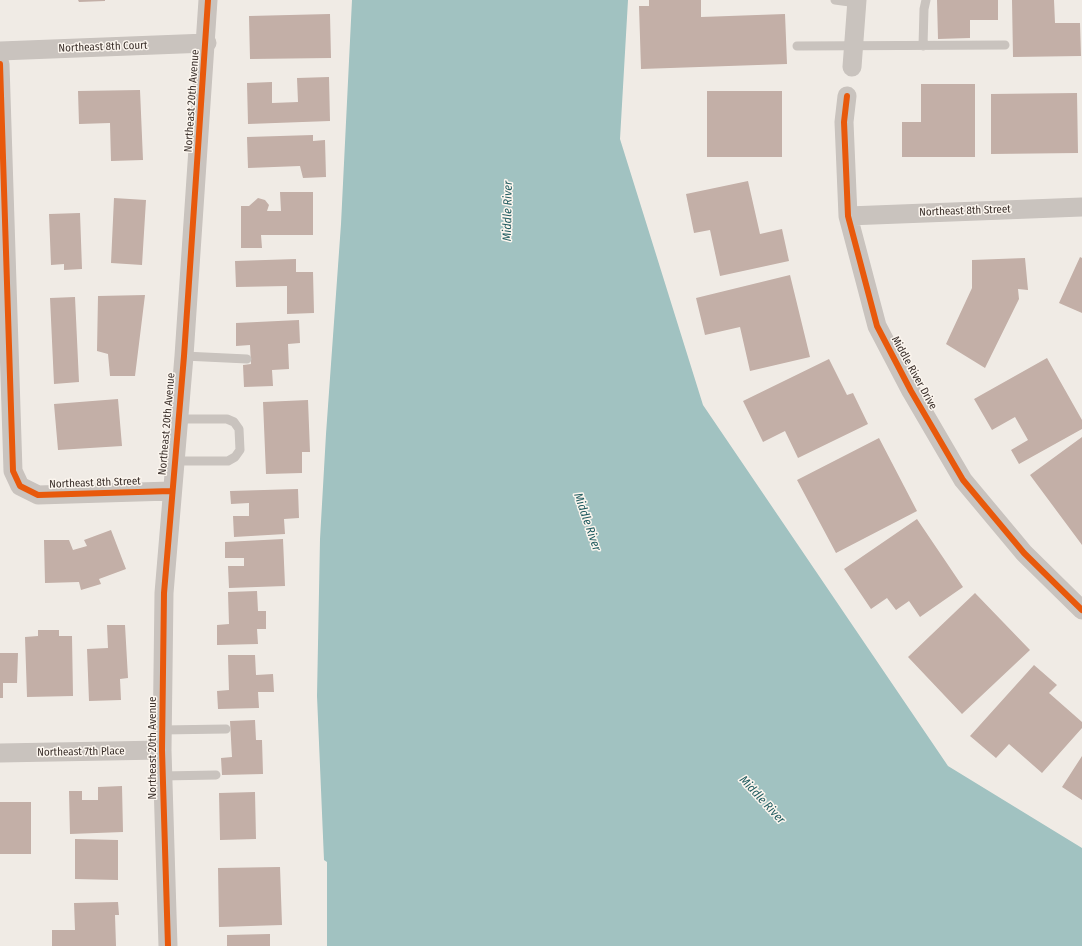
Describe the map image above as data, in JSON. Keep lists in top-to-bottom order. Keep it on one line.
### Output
{"streets":{"street":["Northeast 8th Court","Northeast 20th Avenue","Northeast 8th Street","Middle River Drive","Northeast 7th Place"]},"crossings":[["Northeast 8th Court","Northeast 20th Avenue"],["Northeast 20th Avenue","Northeast 8th Street"],["Northeast 20th Avenue","Northeast 7th Place"],["Northeast 8th Street","Middle River Drive"]],"water":["Middle River"]}
